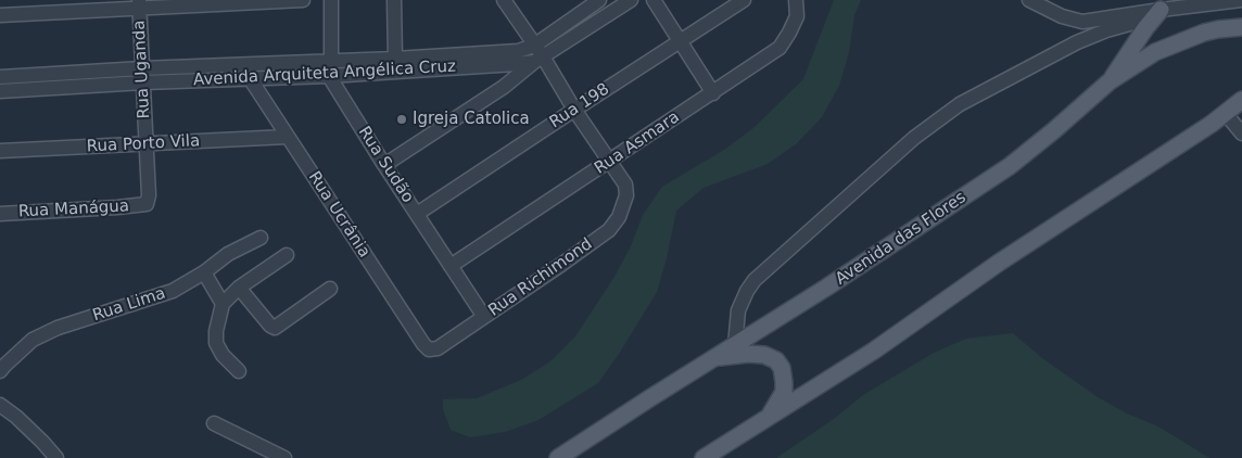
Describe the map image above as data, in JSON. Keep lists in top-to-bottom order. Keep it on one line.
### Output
{"streets":{"main road":["Avenida das Flores"],"street":["Rua Uganda","Avenida Arquiteta Angélica Cruz","Rua 198","Rua Asmara","Rua Porto Vila","Rua Sudão","Rua Manágua","Rua Ucrânia","Rua Richimond","Rua Lima"]},"crossings":[["Rua Uganda","Avenida Arquiteta Angélica Cruz"],["Rua Uganda","Rua Porto Vila"],["Rua Uganda","Rua Manágua"],["Avenida Arquiteta Angélica Cruz","Rua Sudão"],["Avenida Arquiteta Angélica Cruz","Rua Ucrânia"],["Rua 198","Rua Sudão"],["Rua Asmara","Rua Sudão"],["Rua Asmara","Rua Richimond"],["Rua Porto Vila","Rua Ucrânia"],["Rua Sudão","Rua Richimond"],["Rua Ucrânia","Rua Richimond"]],"places":["Igreja Catolica"]}
